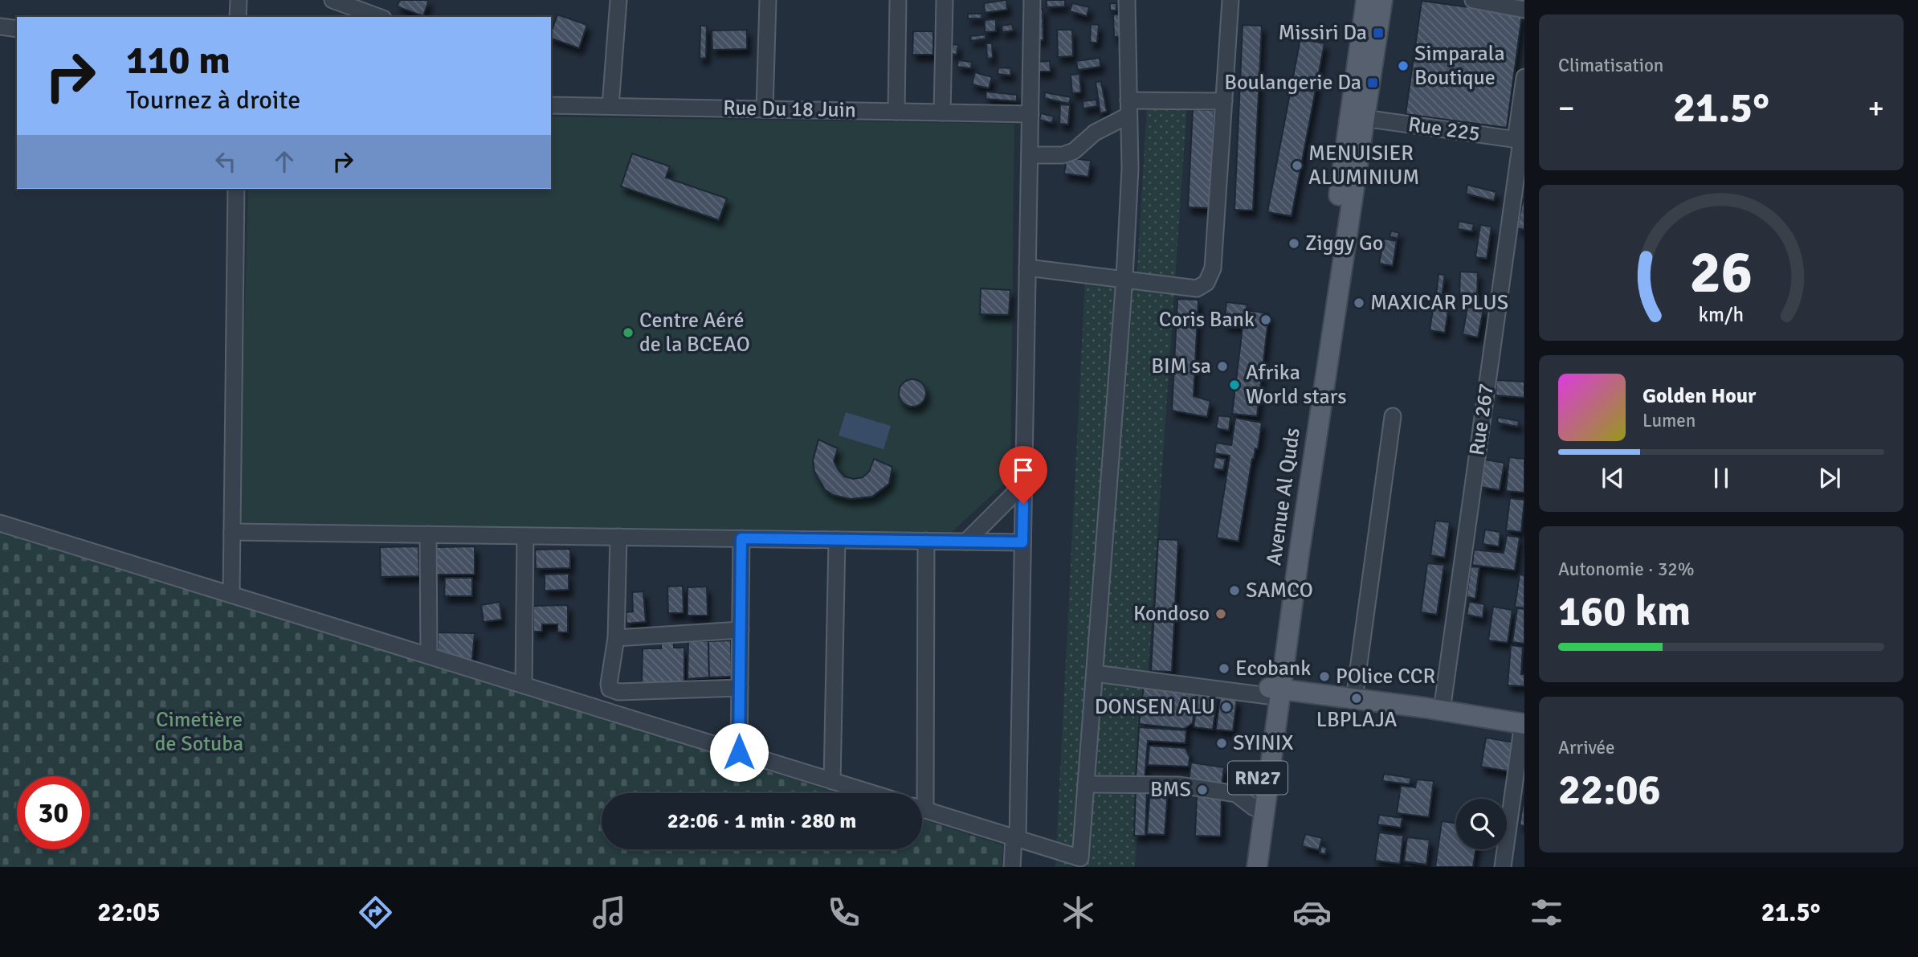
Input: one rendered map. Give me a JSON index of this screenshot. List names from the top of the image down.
{
  "streets": {
    "main road": ["Avenue Al Quds", "RN27"],
    "street": ["Rue Du 18 Juin", "Rue 225", "Rue 267"]
  },
  "crossings": [
    ["Rue 225", "Rue 267"],
    ["Rue 225", "Avenue Al Quds"]
  ],
  "parks": ["Cimetière de Sotuba"],
  "places": {
    "transit": ["Missiri Da", "Boulangerie Da"],
    "other": [
      "Simparala Boutique",
      "MENUISIER ALUMINIUM",
      "Ziggy Go",
      "MAXICAR PLUS",
      "Coris Bank",
      "Centre Aéré de la BCEAO",
      "BIM sa",
      "Afrika World stars",
      "SAMCO",
      "Kondoso",
      "Ecobank",
      "POlice CCR",
      "LBPLAJA",
      "DONSEN ALU",
      "SYINIX",
      "BMS"
    ]
  },
  "page": {
    "tile": [
      "Climatisation",
      ["Autonomie · 32%", "160 km"],
      ["Arrivée", "22:06"]
    ],
    "turn": ["110 m", "Tournez à droite"],
    "heat": ["−", "21.5°", "+"],
    "song": ["Golden Hour", "Lumen"],
    "limit": "30",
    "trip": "22:06 · 1 min · 280 m",
    "tabs": ["22:05", "21.5°"],
    "gauge": ["26", "km/h"]
  }
}
